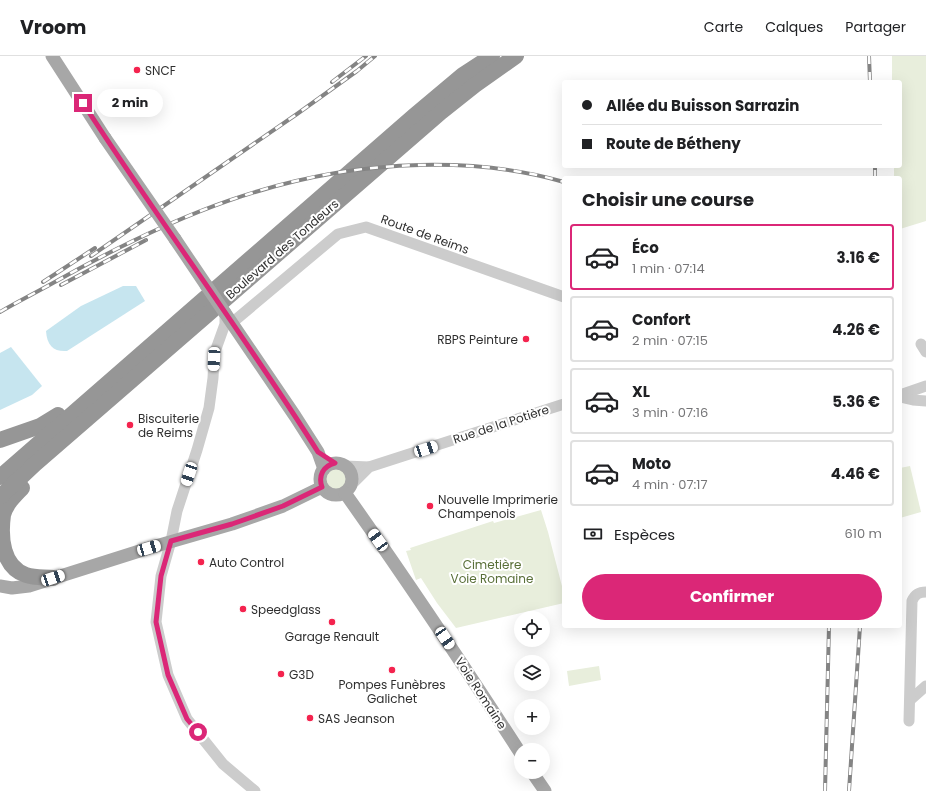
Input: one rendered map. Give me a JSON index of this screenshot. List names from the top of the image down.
{
  "streets": {
    "highway": ["Boulevard des Tondeurs"],
    "main road": ["Voie Romaine"],
    "street": ["Route de Reims", "Rue de la Potière"]
  },
  "crossings": [
    ["Rue de la Potière", "Voie Romaine"]
  ],
  "parks": ["Cimetière Voie Romaine"],
  "places": [
    "SNCF",
    "RBPS Peinture",
    "Biscuiterie de Reims",
    "Nouvelle Imprimerie Champenois",
    "Auto Control",
    "Speedglass",
    "Garage Renault",
    "Pompes Funèbres Galichet",
    "G3D",
    "SAS Jeanson"
  ],
  "page": {
    "header": "Vroom",
    "nav": ["Carte", "Calques", "Partager"],
    "banner": ["Allée du Buisson Sarrazin", "Route de Bétheny"],
    "bubble": "2 min",
    "heading": "Choisir une course",
    "list": [
      {
        "name": "Éco",
        "note": "1 min · 07:14",
        "value": "3.16 €"
      },
      {
        "name": "Confort",
        "note": "2 min · 07:15",
        "value": "4.26 €"
      },
      {
        "name": "XL",
        "note": "3 min · 07:16",
        "value": "5.36 €"
      },
      {
        "name": "Moto",
        "note": "4 min · 07:17",
        "value": "4.46 €"
      }
    ],
    "pay": ["Espèces", "610 m"],
    "buttons": "Confirmer",
    "map_buttons": ["+", "−"]
  }
}
